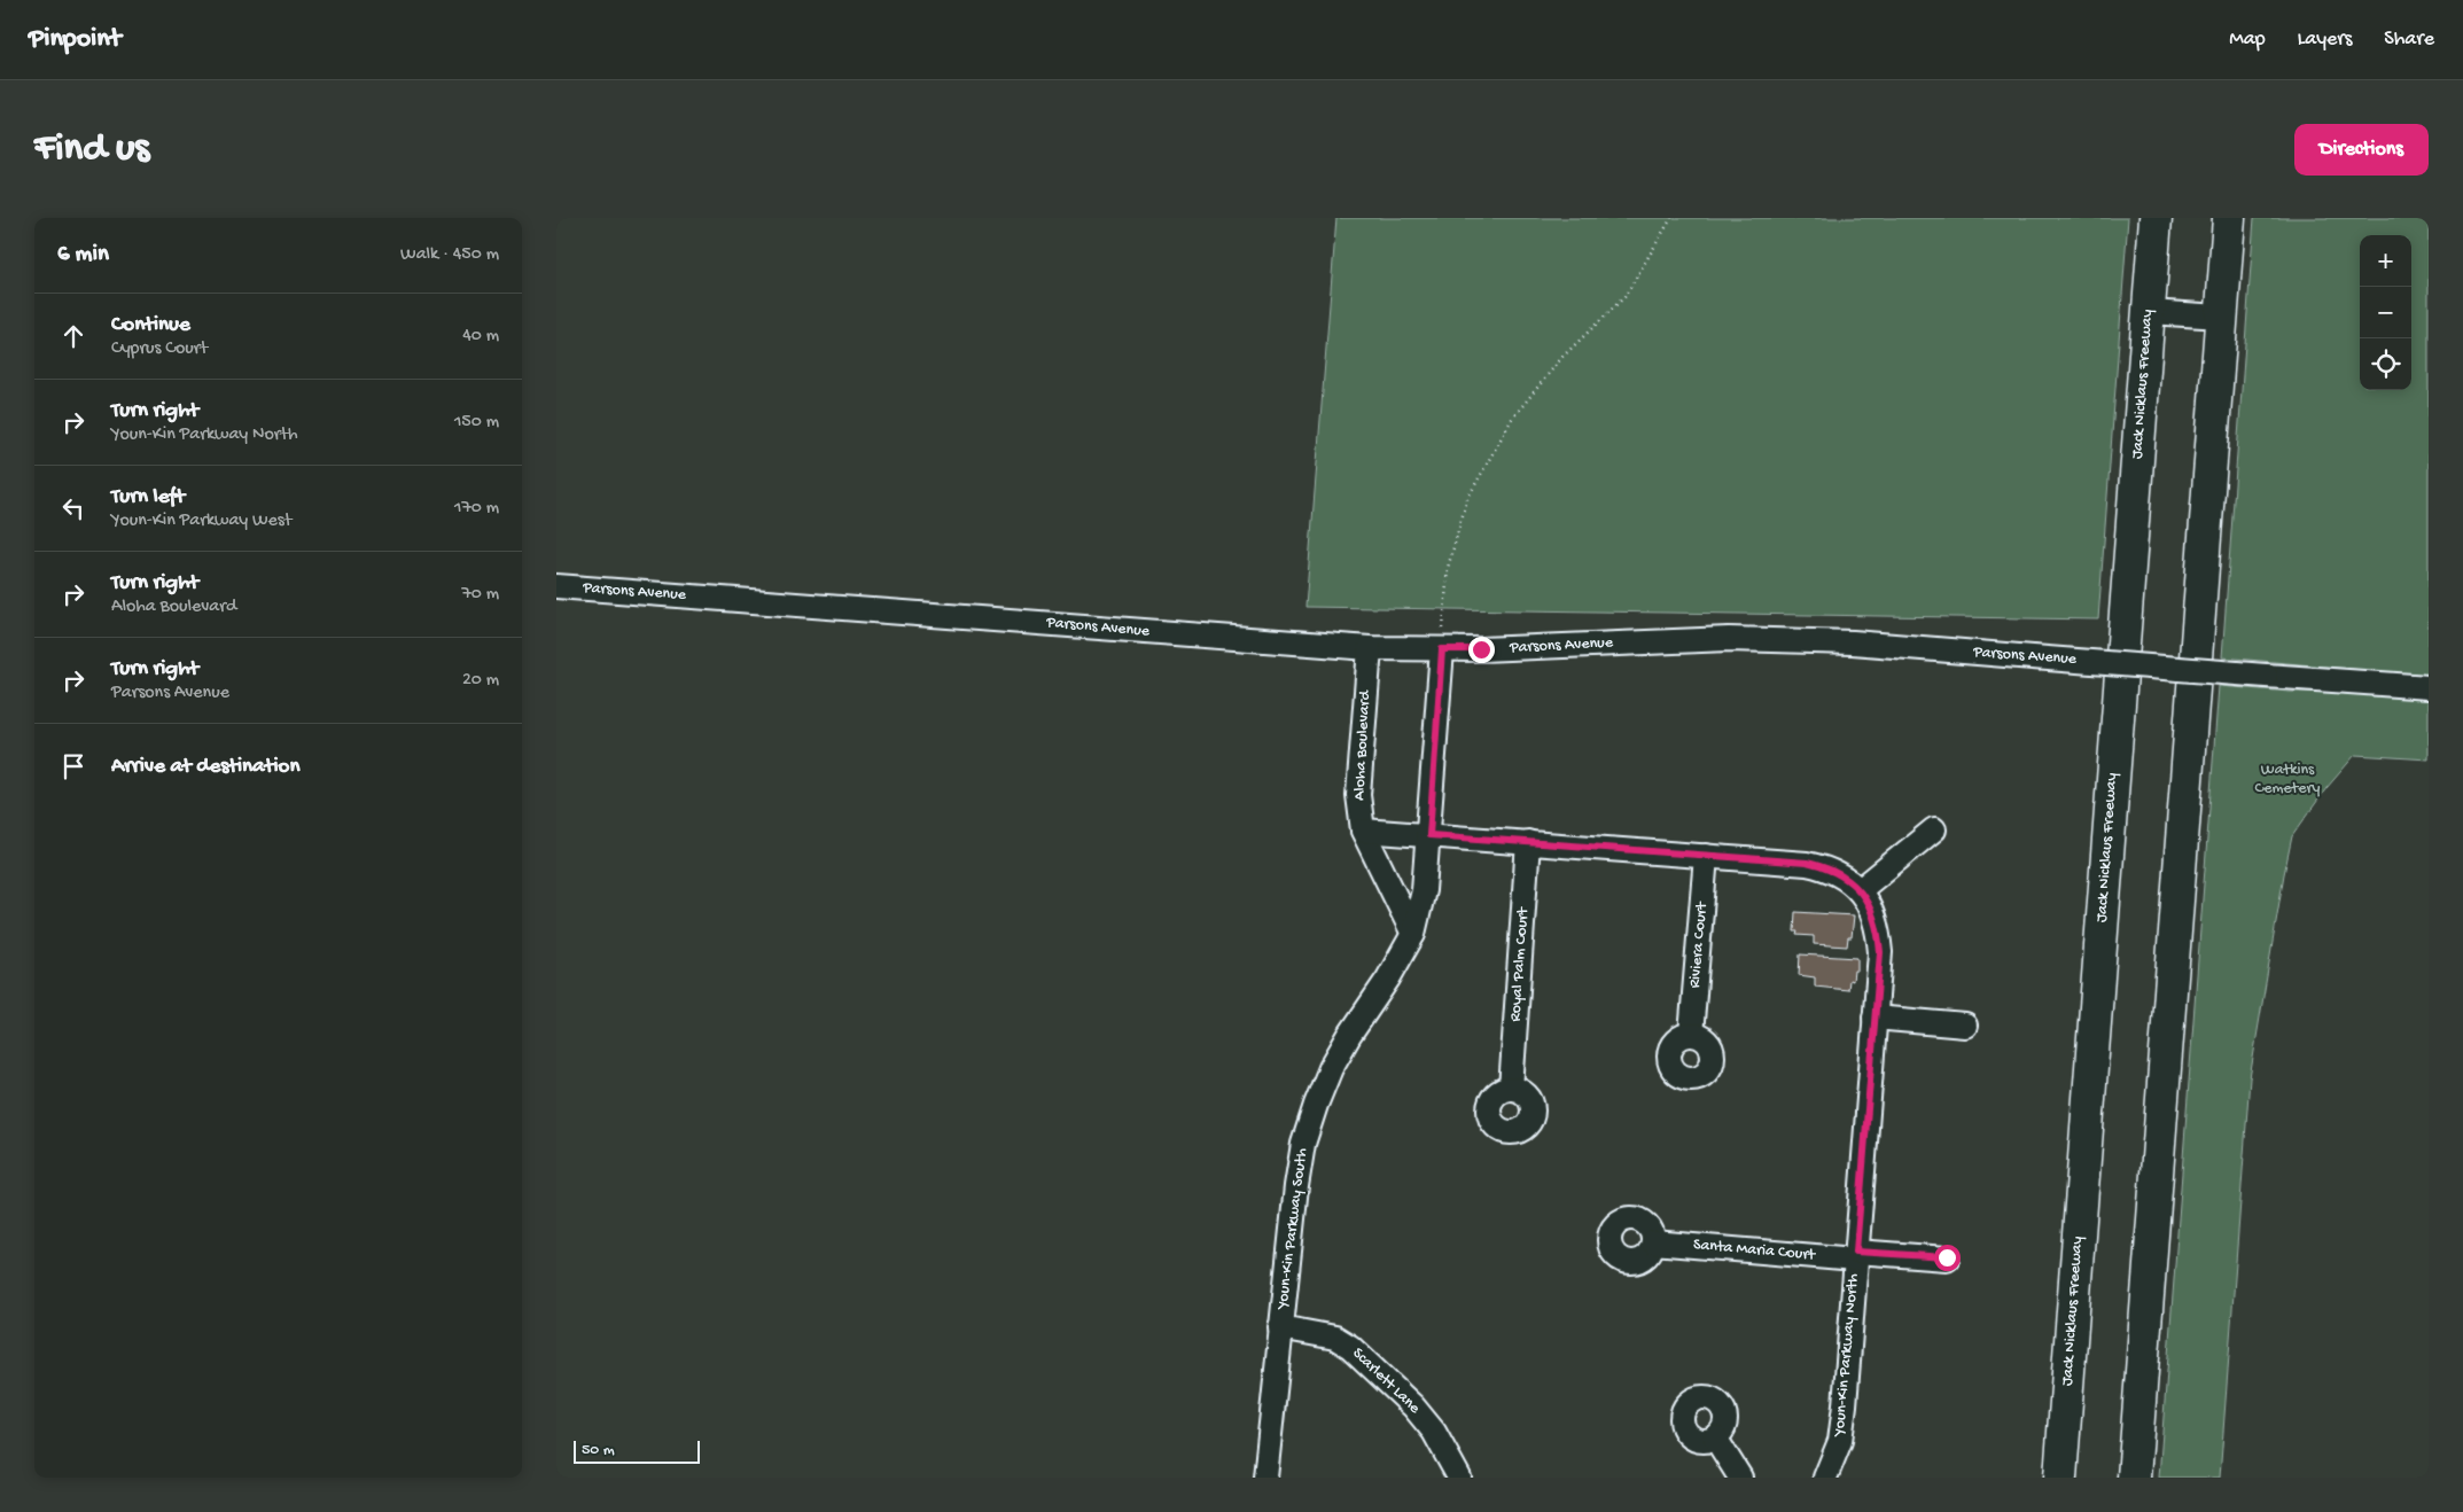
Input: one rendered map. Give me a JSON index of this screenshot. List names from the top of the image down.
{
  "streets": {
    "highway": ["Jack Nicklaus Freeway"],
    "street": [
      "Parsons Avenue",
      "Aloha Boulevard",
      "Riviera Court",
      "Royal Palm Court",
      "Youn-Kin Parkway South",
      "Santa Maria Court",
      "Youn-Kin Parkway North",
      "Scarlett Lane"
    ]
  },
  "crossings": [
    ["Parsons Avenue", "Aloha Boulevard"],
    ["Aloha Boulevard", "Youn-Kin Parkway South"],
    ["Youn-Kin Parkway South", "Scarlett Lane"],
    ["Santa Maria Court", "Youn-Kin Parkway North"]
  ],
  "parks": ["Watkins Cemetery"],
  "scale_bar": "50 m",
  "page": {
    "header": "Pinpoint",
    "nav": ["Map", "Layers", "Share"],
    "buttons": "Directions",
    "title": "Find us",
    "heading": ["6 min", "Walk · 450 m"],
    "map_buttons": ["+", "−"],
    "list": [
      ["Continue", "Cyprus Court", "40 m"],
      ["Turn right", "Youn-Kin Parkway North", "150 m"],
      ["Turn left", "Youn-Kin Parkway West", "170 m"],
      ["Turn right", "Aloha Boulevard", "70 m"],
      ["Turn right", "Parsons Avenue", "20 m"],
      "Arrive at destination"
    ],
    "scale": "50 m"
  }
}
